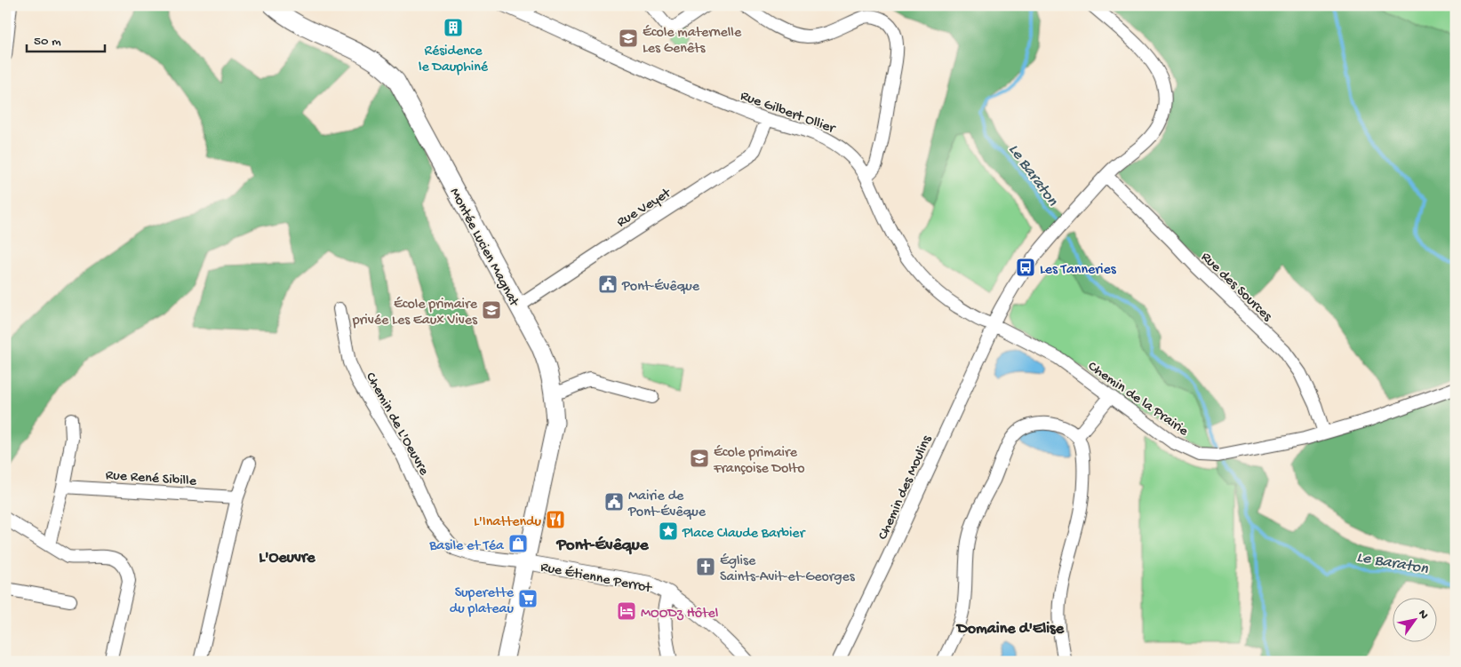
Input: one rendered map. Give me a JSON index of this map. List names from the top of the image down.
{
  "streets": {
    "main road": ["Montée Lucien Magnat"],
    "street": [
      "Rue Gilbert Ollier",
      "Rue Veyet",
      "Rue des Sources",
      "Chemin de la Prairie",
      "Chemin de L'Oeuvre",
      "Rue René Sibille",
      "Chemin des Moulins",
      "Rue Étienne Perrot"
    ]
  },
  "crossings": [
    ["Rue Gilbert Ollier", "Rue Veyet"],
    ["Rue Gilbert Ollier", "Chemin de la Prairie"],
    ["Rue Gilbert Ollier", "Chemin des Moulins"],
    ["Rue Veyet", "Montée Lucien Magnat"],
    ["Montée Lucien Magnat", "Chemin de L'Oeuvre"],
    ["Montée Lucien Magnat", "Rue Étienne Perrot"],
    ["Rue des Sources", "Chemin de la Prairie"],
    ["Rue des Sources", "Chemin des Moulins"],
    ["Chemin de la Prairie", "Chemin des Moulins"],
    ["Chemin de L'Oeuvre", "Rue Étienne Perrot"]
  ],
  "districts": ["Pont-Évêque", "L'Oeuvre", "Domaine d'Elise"],
  "water": ["Le Baraton"],
  "places": {
    "building": ["Résidence le Dauphiné"],
    "school or university": ["École maternelle Les Genêts", "École primaire privée Les Eaux Vives", "École primaire Françoise Dolto"],
    "bus stop": ["Les Tanneries"],
    "public building": ["Pont-Évêque", "Mairie de Pont-Évêque"],
    "restaurant": ["L'Inattendu"],
    "place": ["Place Claude Barbier"],
    "shop": ["Basile et Téa"],
    "church": ["Église Saints-Avit-et-Georges"],
    "supermarket": ["Superette du plateau"],
    "hotel": ["MOODz Hôtel"]
  },
  "scale_bar": "50 m",
  "north": "top right"
}
